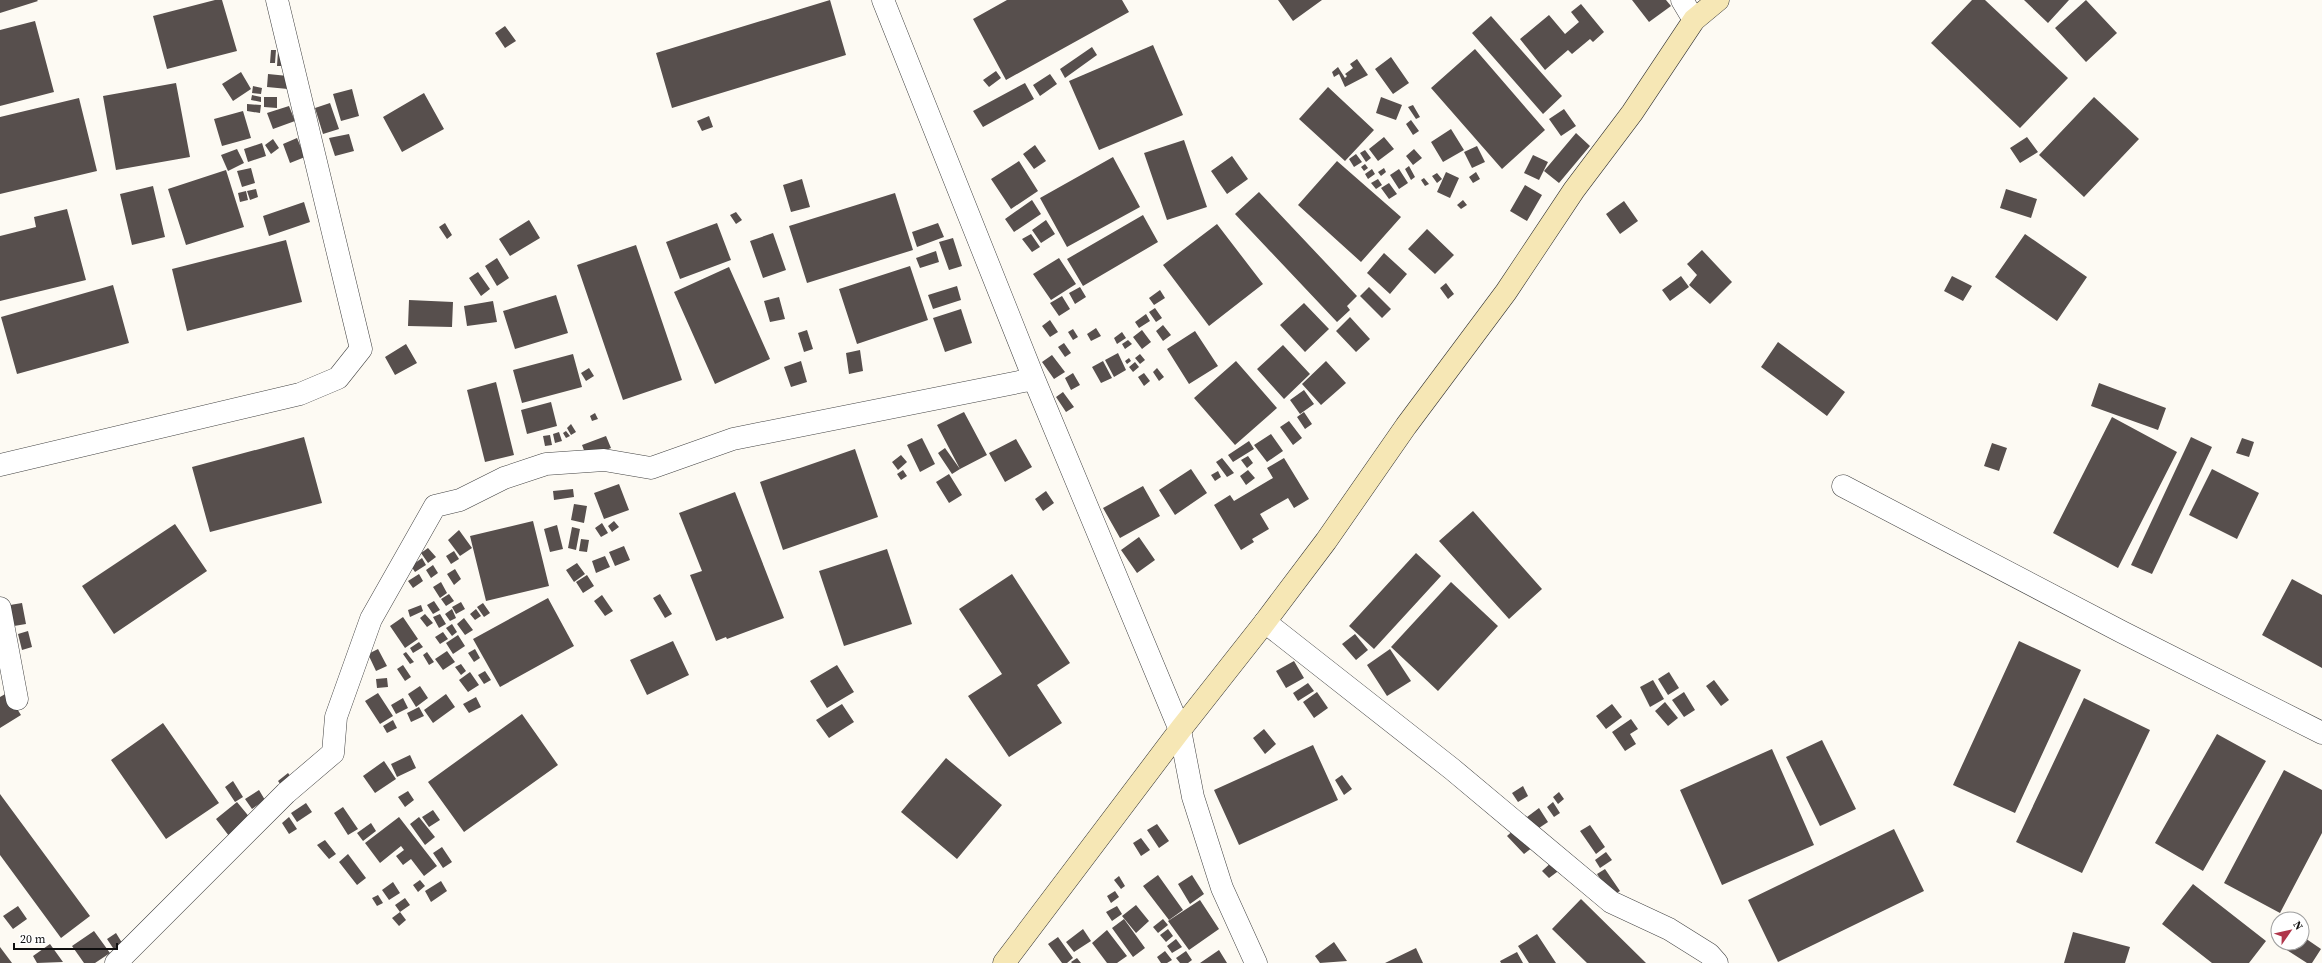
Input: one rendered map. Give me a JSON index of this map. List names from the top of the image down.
{
  "scale_bar": "20 m",
  "north": "top right"
}
